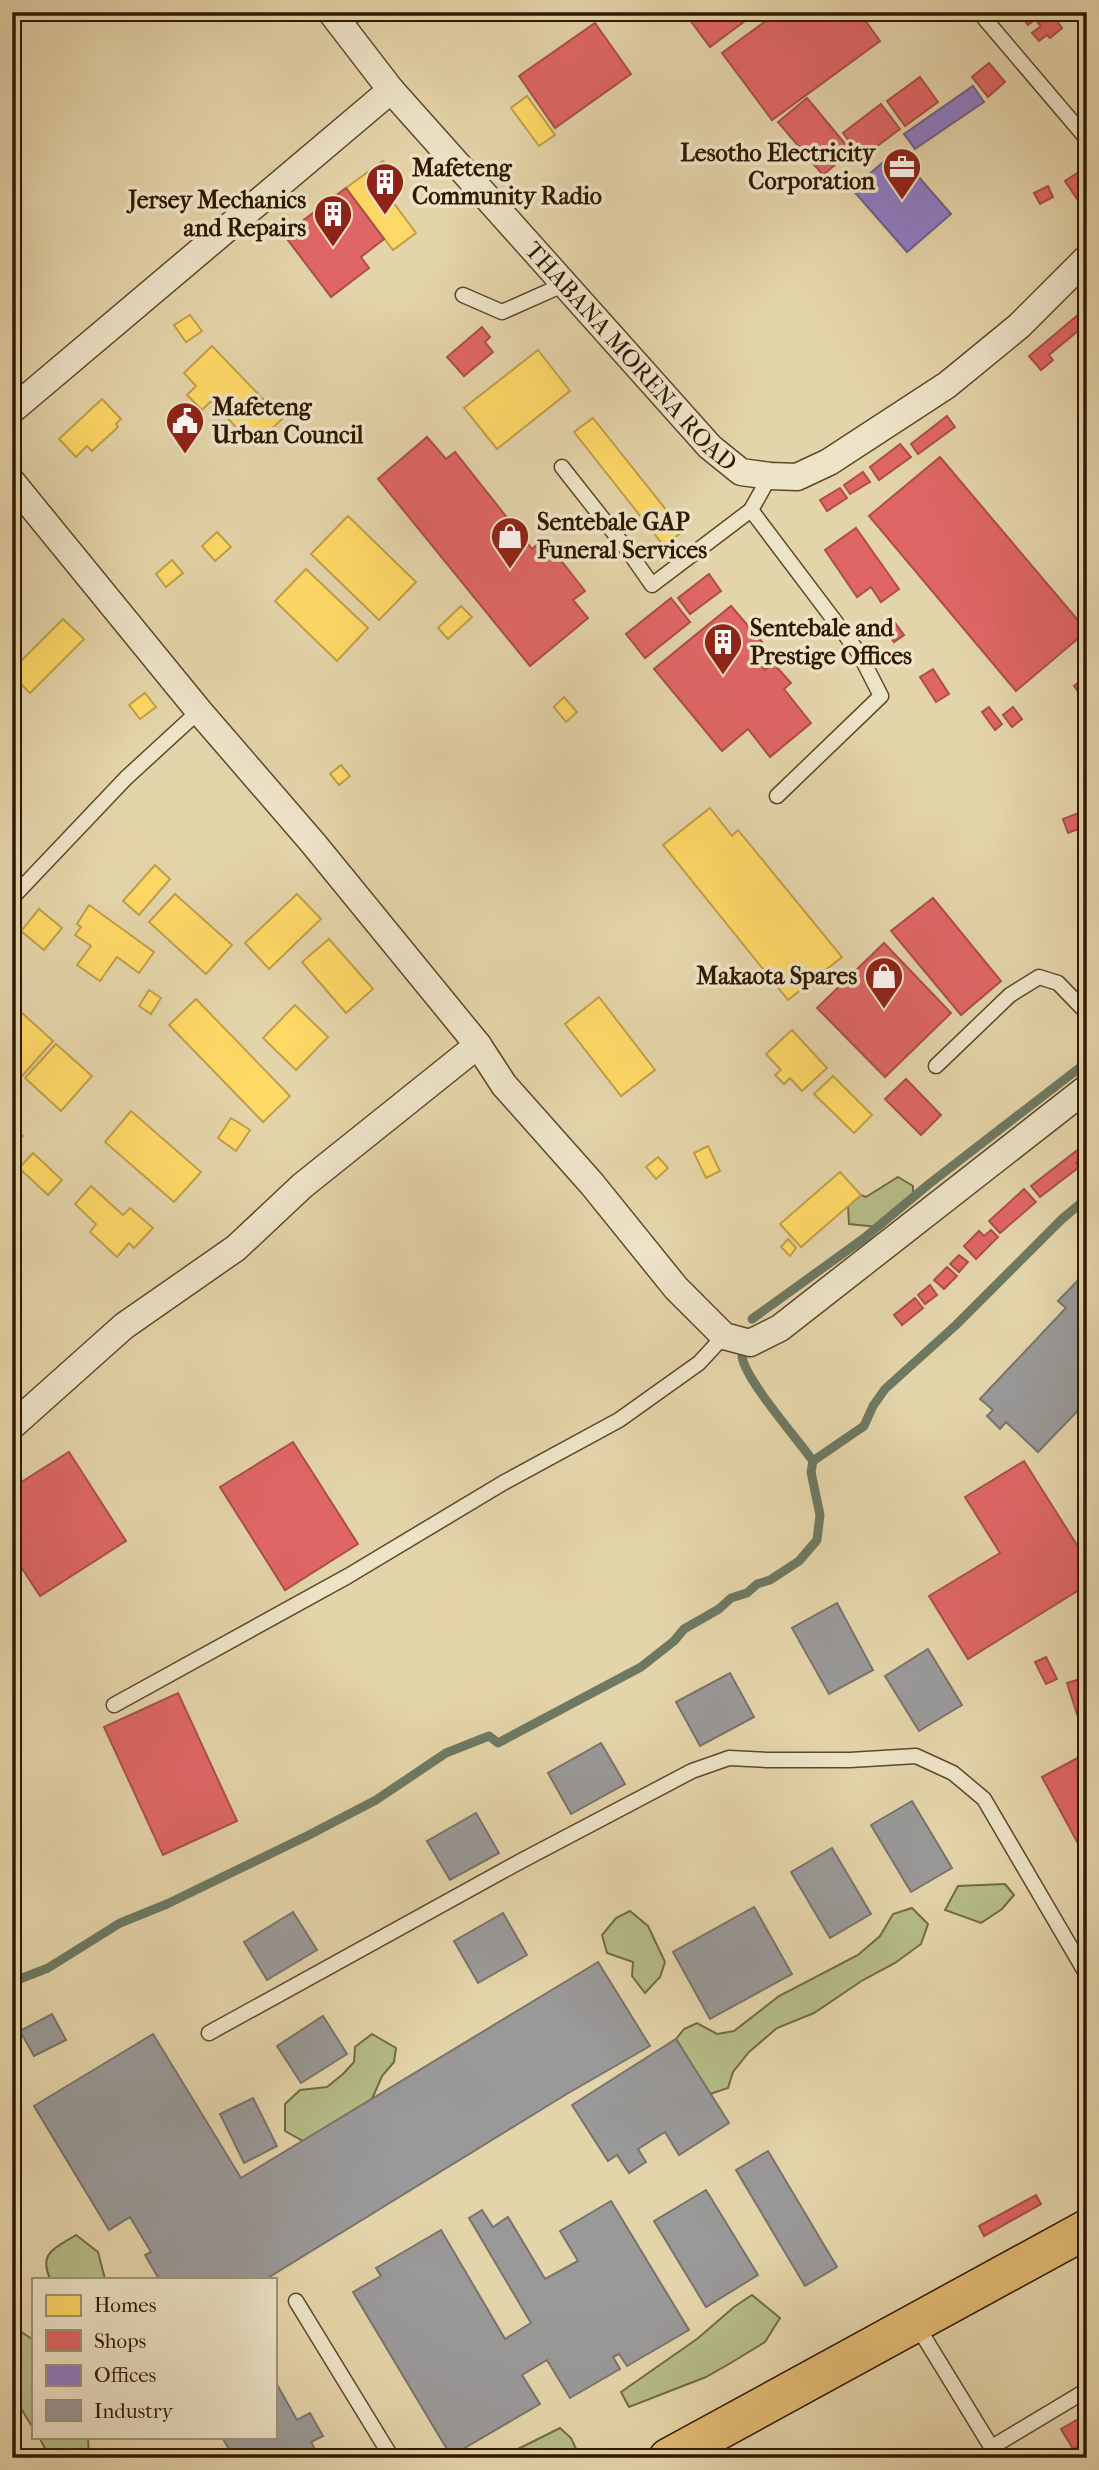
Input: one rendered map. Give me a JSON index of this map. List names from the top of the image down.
{
  "streets": {
    "street": ["THABANA MORENA ROAD"]
  },
  "places": {
    "office": ["Lesotho Electricity Corporation"],
    "building": ["Mafeteng Community Radio", "Jersey Mechanics and Repairs", "Sentebale and Prestige Offices"],
    "public building": ["Mafeteng Urban Council"],
    "shop": ["Sentebale GAP Funeral Services", "Makaota Spares"]
  },
  "legend": [
    "Homes",
    "Shops",
    "Offices",
    "Industry"
  ]
}
